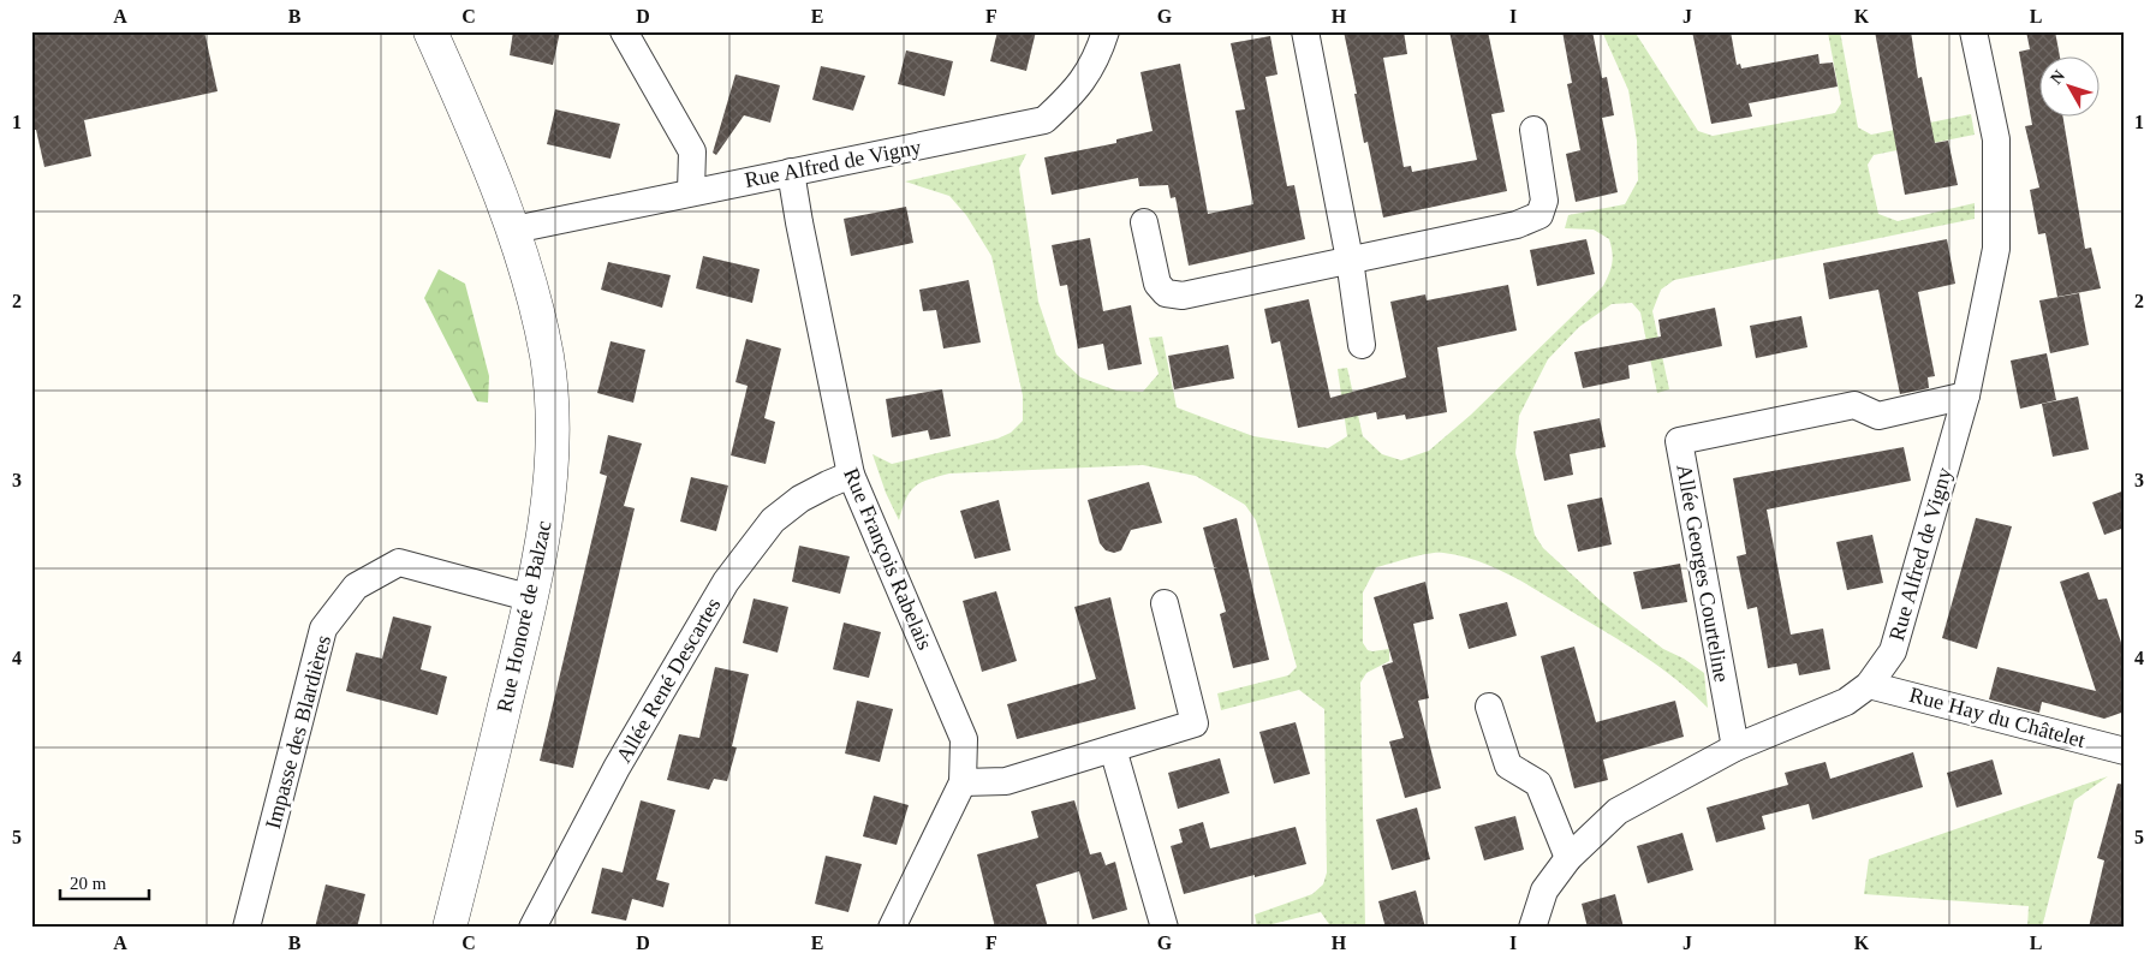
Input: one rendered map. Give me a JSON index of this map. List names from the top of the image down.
{
  "streets": {
    "street": [
      "Rue Alfred de Vigny",
      "Rue François Rabelais",
      "Allée Georges Courteline",
      "Rue Honoré de Balzac",
      "Allée René Descartes",
      "Rue Hay du Châtelet",
      "Impasse des Blardières"
    ]
  },
  "crossings": [
    ["Rue Alfred de Vigny", "Rue François Rabelais"],
    ["Rue Alfred de Vigny", "Allée Georges Courteline"],
    ["Rue Alfred de Vigny", "Rue Honoré de Balzac"],
    ["Rue Alfred de Vigny", "Rue Hay du Châtelet"],
    ["Rue François Rabelais", "Allée René Descartes"],
    ["Rue Honoré de Balzac", "Impasse des Blardières"]
  ],
  "scale_bar": "20 m",
  "north": "top left",
  "grid": {
    "columns": [
      "A",
      "B",
      "C",
      "D",
      "E",
      "F",
      "G",
      "H",
      "I",
      "J",
      "K",
      "L"
    ],
    "rows": [
      "1",
      "2",
      "3",
      "4",
      "5"
    ]
  }
}
